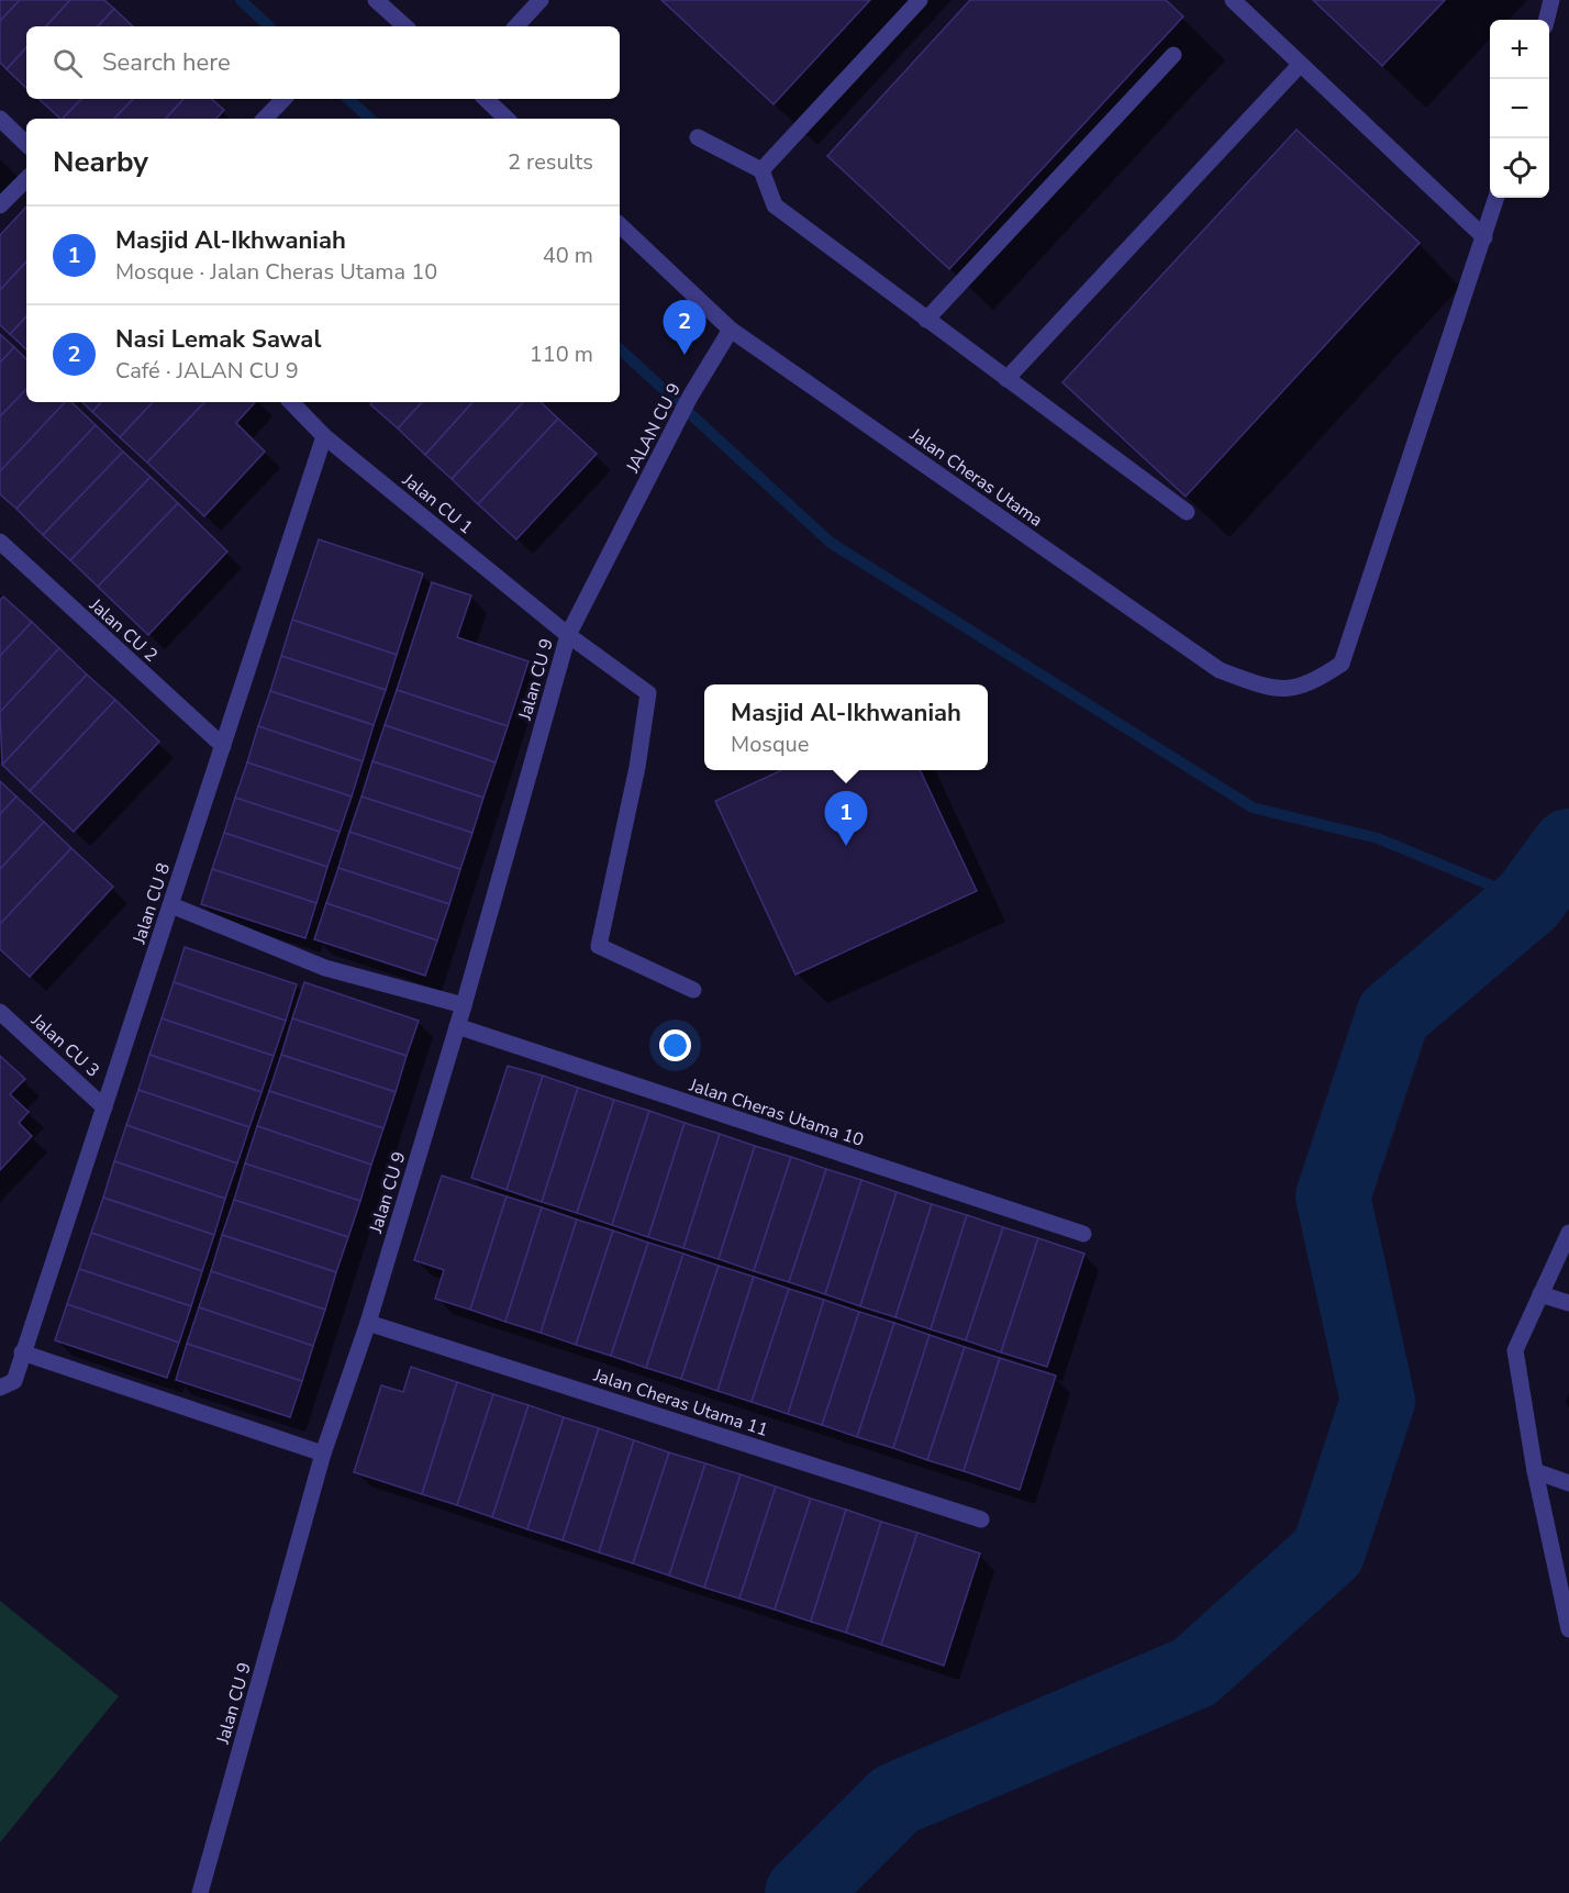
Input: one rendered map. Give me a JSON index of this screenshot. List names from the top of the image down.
{
  "streets": {
    "street": [
      "JALAN CU 9",
      "Jalan Cheras Utama",
      "Jalan CU 1",
      "Jalan CU 2",
      "Jalan CU 9",
      "Jalan CU 8",
      "Jalan CU 3",
      "Jalan Cheras Utama 10",
      "Jalan Cheras Utama 11"
    ]
  },
  "crossings": [
    ["JALAN CU 9", "Jalan Cheras Utama"],
    ["JALAN CU 9", "Jalan CU 9"],
    ["Jalan CU 1", "Jalan CU 9"],
    ["Jalan CU 1", "Jalan CU 8"],
    ["Jalan CU 2", "Jalan CU 8"],
    ["Jalan CU 9", "Jalan Cheras Utama 10"],
    ["Jalan CU 9", "Jalan Cheras Utama 11"],
    ["Jalan CU 8", "Jalan CU 3"]
  ],
  "page": {
    "map_buttons": ["+", "−"],
    "search": "Search here",
    "heading": ["Nearby", "2 results"],
    "list": [
      {
        "mark": "1",
        "name": "Masjid Al-Ikhwaniah",
        "note": "Mosque · Jalan Cheras Utama 10",
        "value": "40 m"
      },
      {
        "mark": "2",
        "name": "Nasi Lemak Sawal",
        "note": "Café · JALAN CU 9",
        "value": "110 m"
      }
    ],
    "pins": ["2", "1"],
    "popup": ["Masjid Al-Ikhwaniah", "Mosque"]
  }
}
